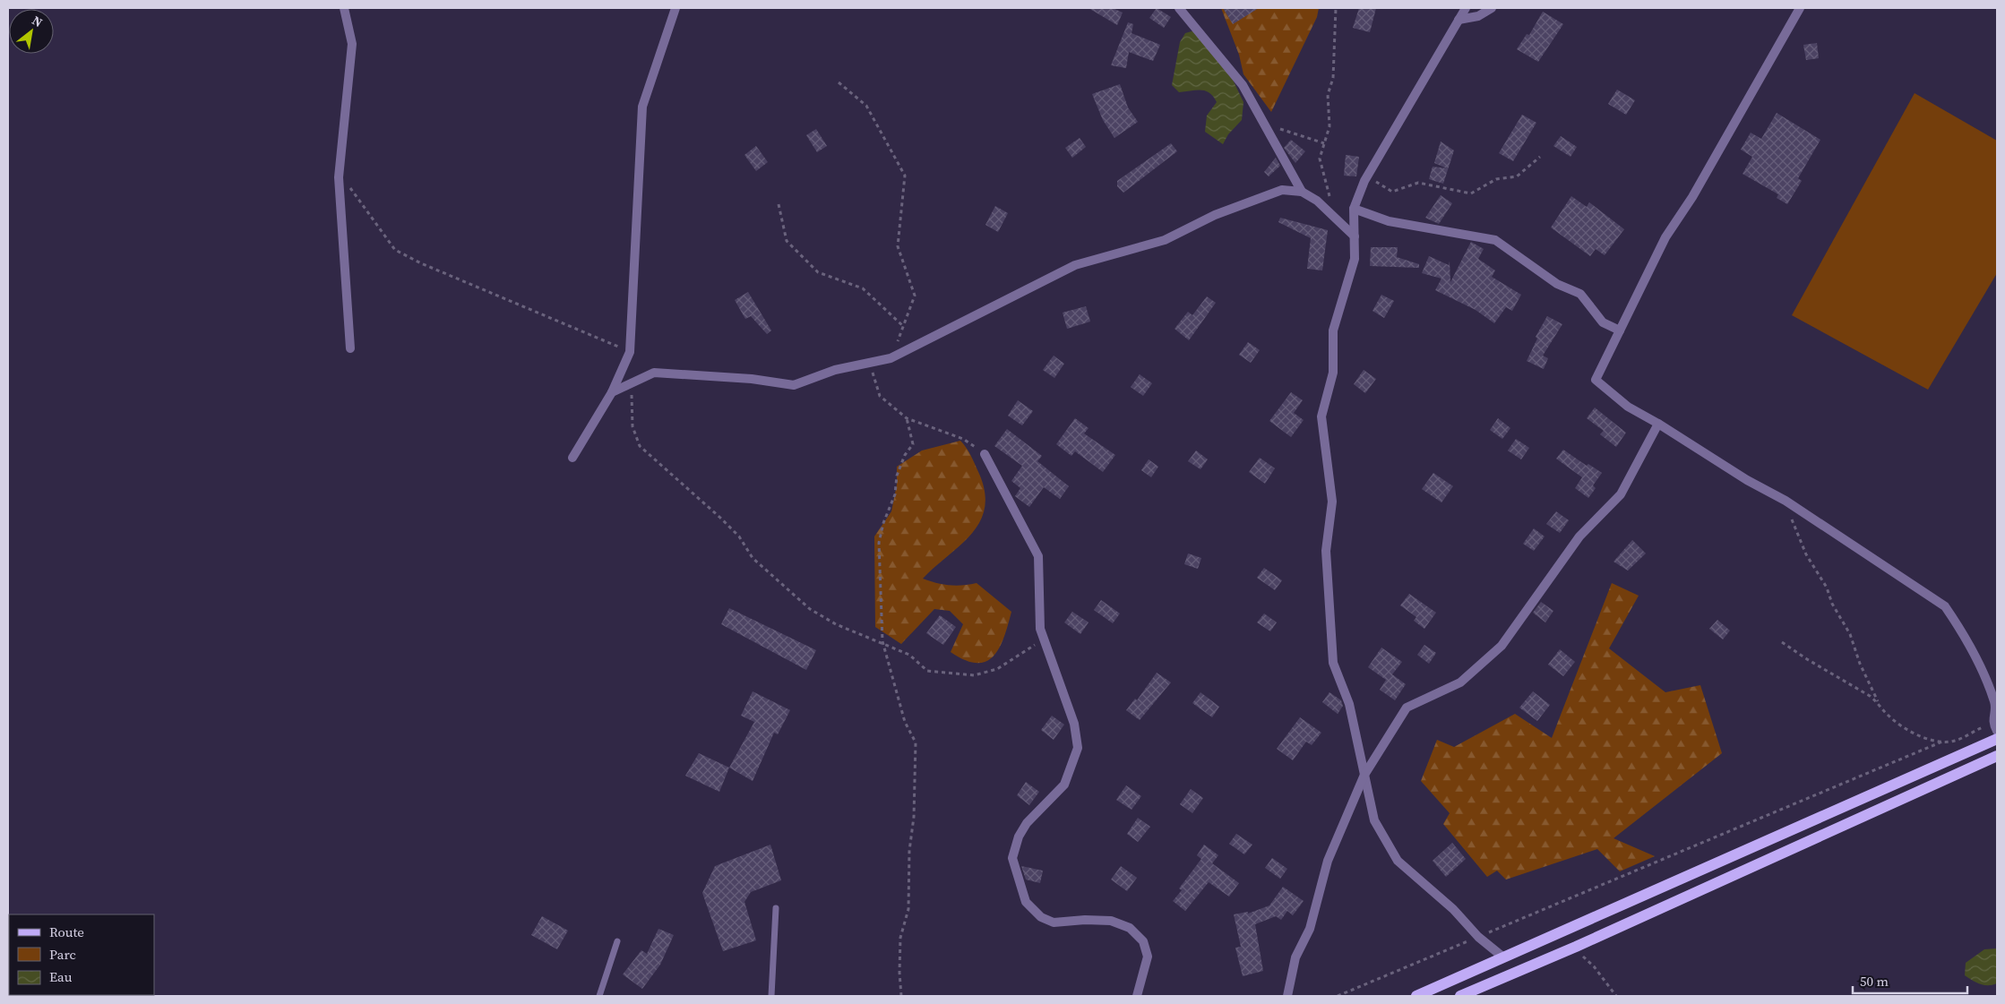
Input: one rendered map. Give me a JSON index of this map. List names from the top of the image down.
{
  "legend": ["Route", "Parc", "Eau"],
  "scale_bar": "50 m",
  "north": "top right"
}
